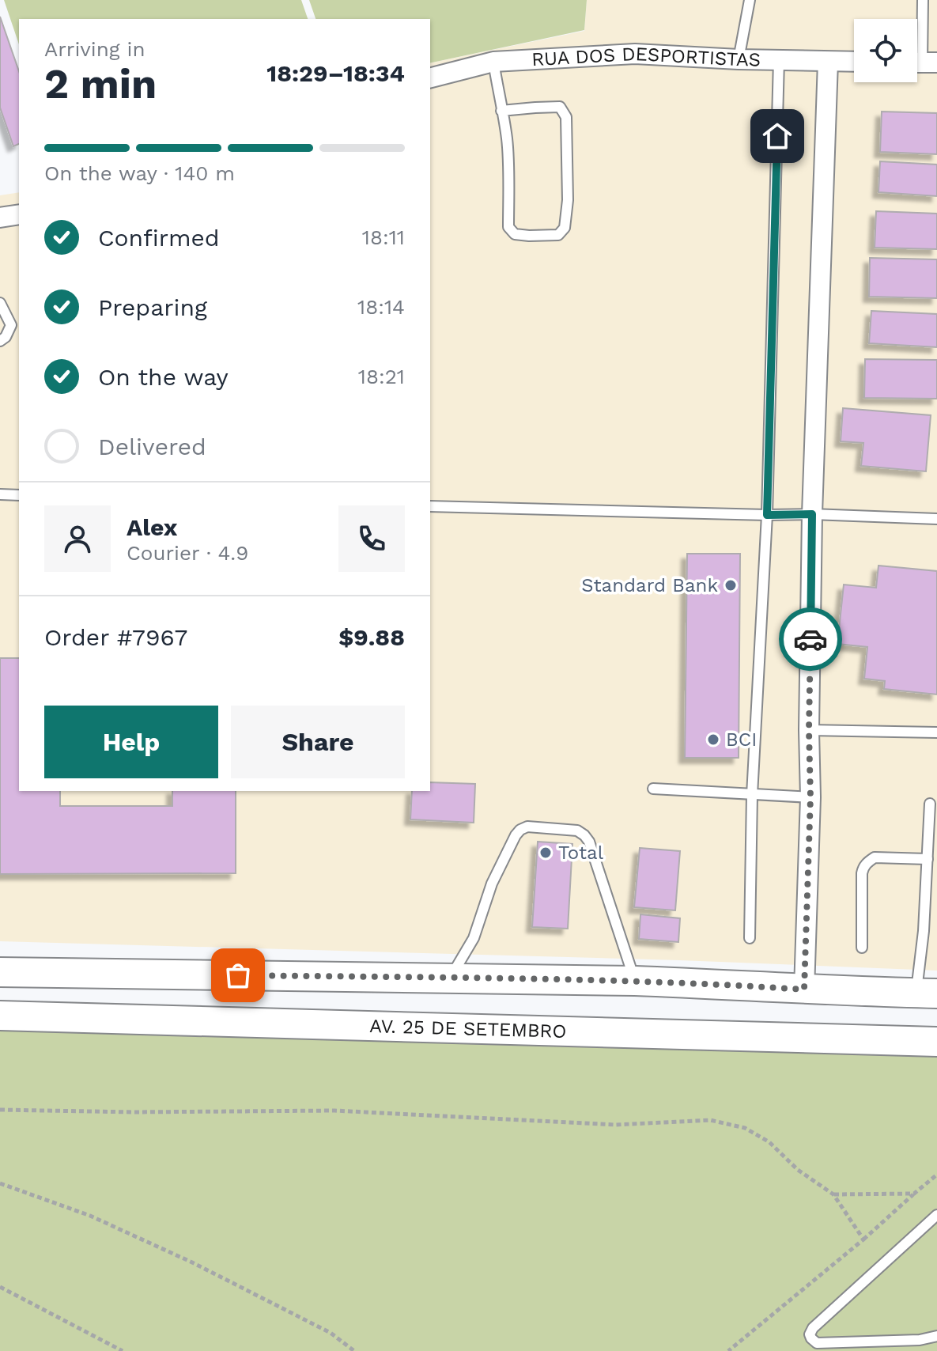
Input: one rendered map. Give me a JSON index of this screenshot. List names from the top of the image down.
{
  "streets": {
    "main road": ["AV. 25 DE SETEMBRO"],
    "street": ["RUA DOS DESPORTISTAS"]
  },
  "places": ["Standard Bank", "BCI", "Total"],
  "page": {
    "heading": ["2 min", "Arriving in", "18:29–18:34"],
    "panel": [
      "Alex",
      "Courier · 4.9",
      "Order #7967",
      "$9.88"
    ],
    "bar": "On the way · 140 m",
    "list": [
      ["Confirmed", "18:11"],
      ["Preparing", "18:14"],
      ["On the way", "18:21"],
      "Delivered"
    ],
    "buttons": ["Help", "Share"]
  }
}
